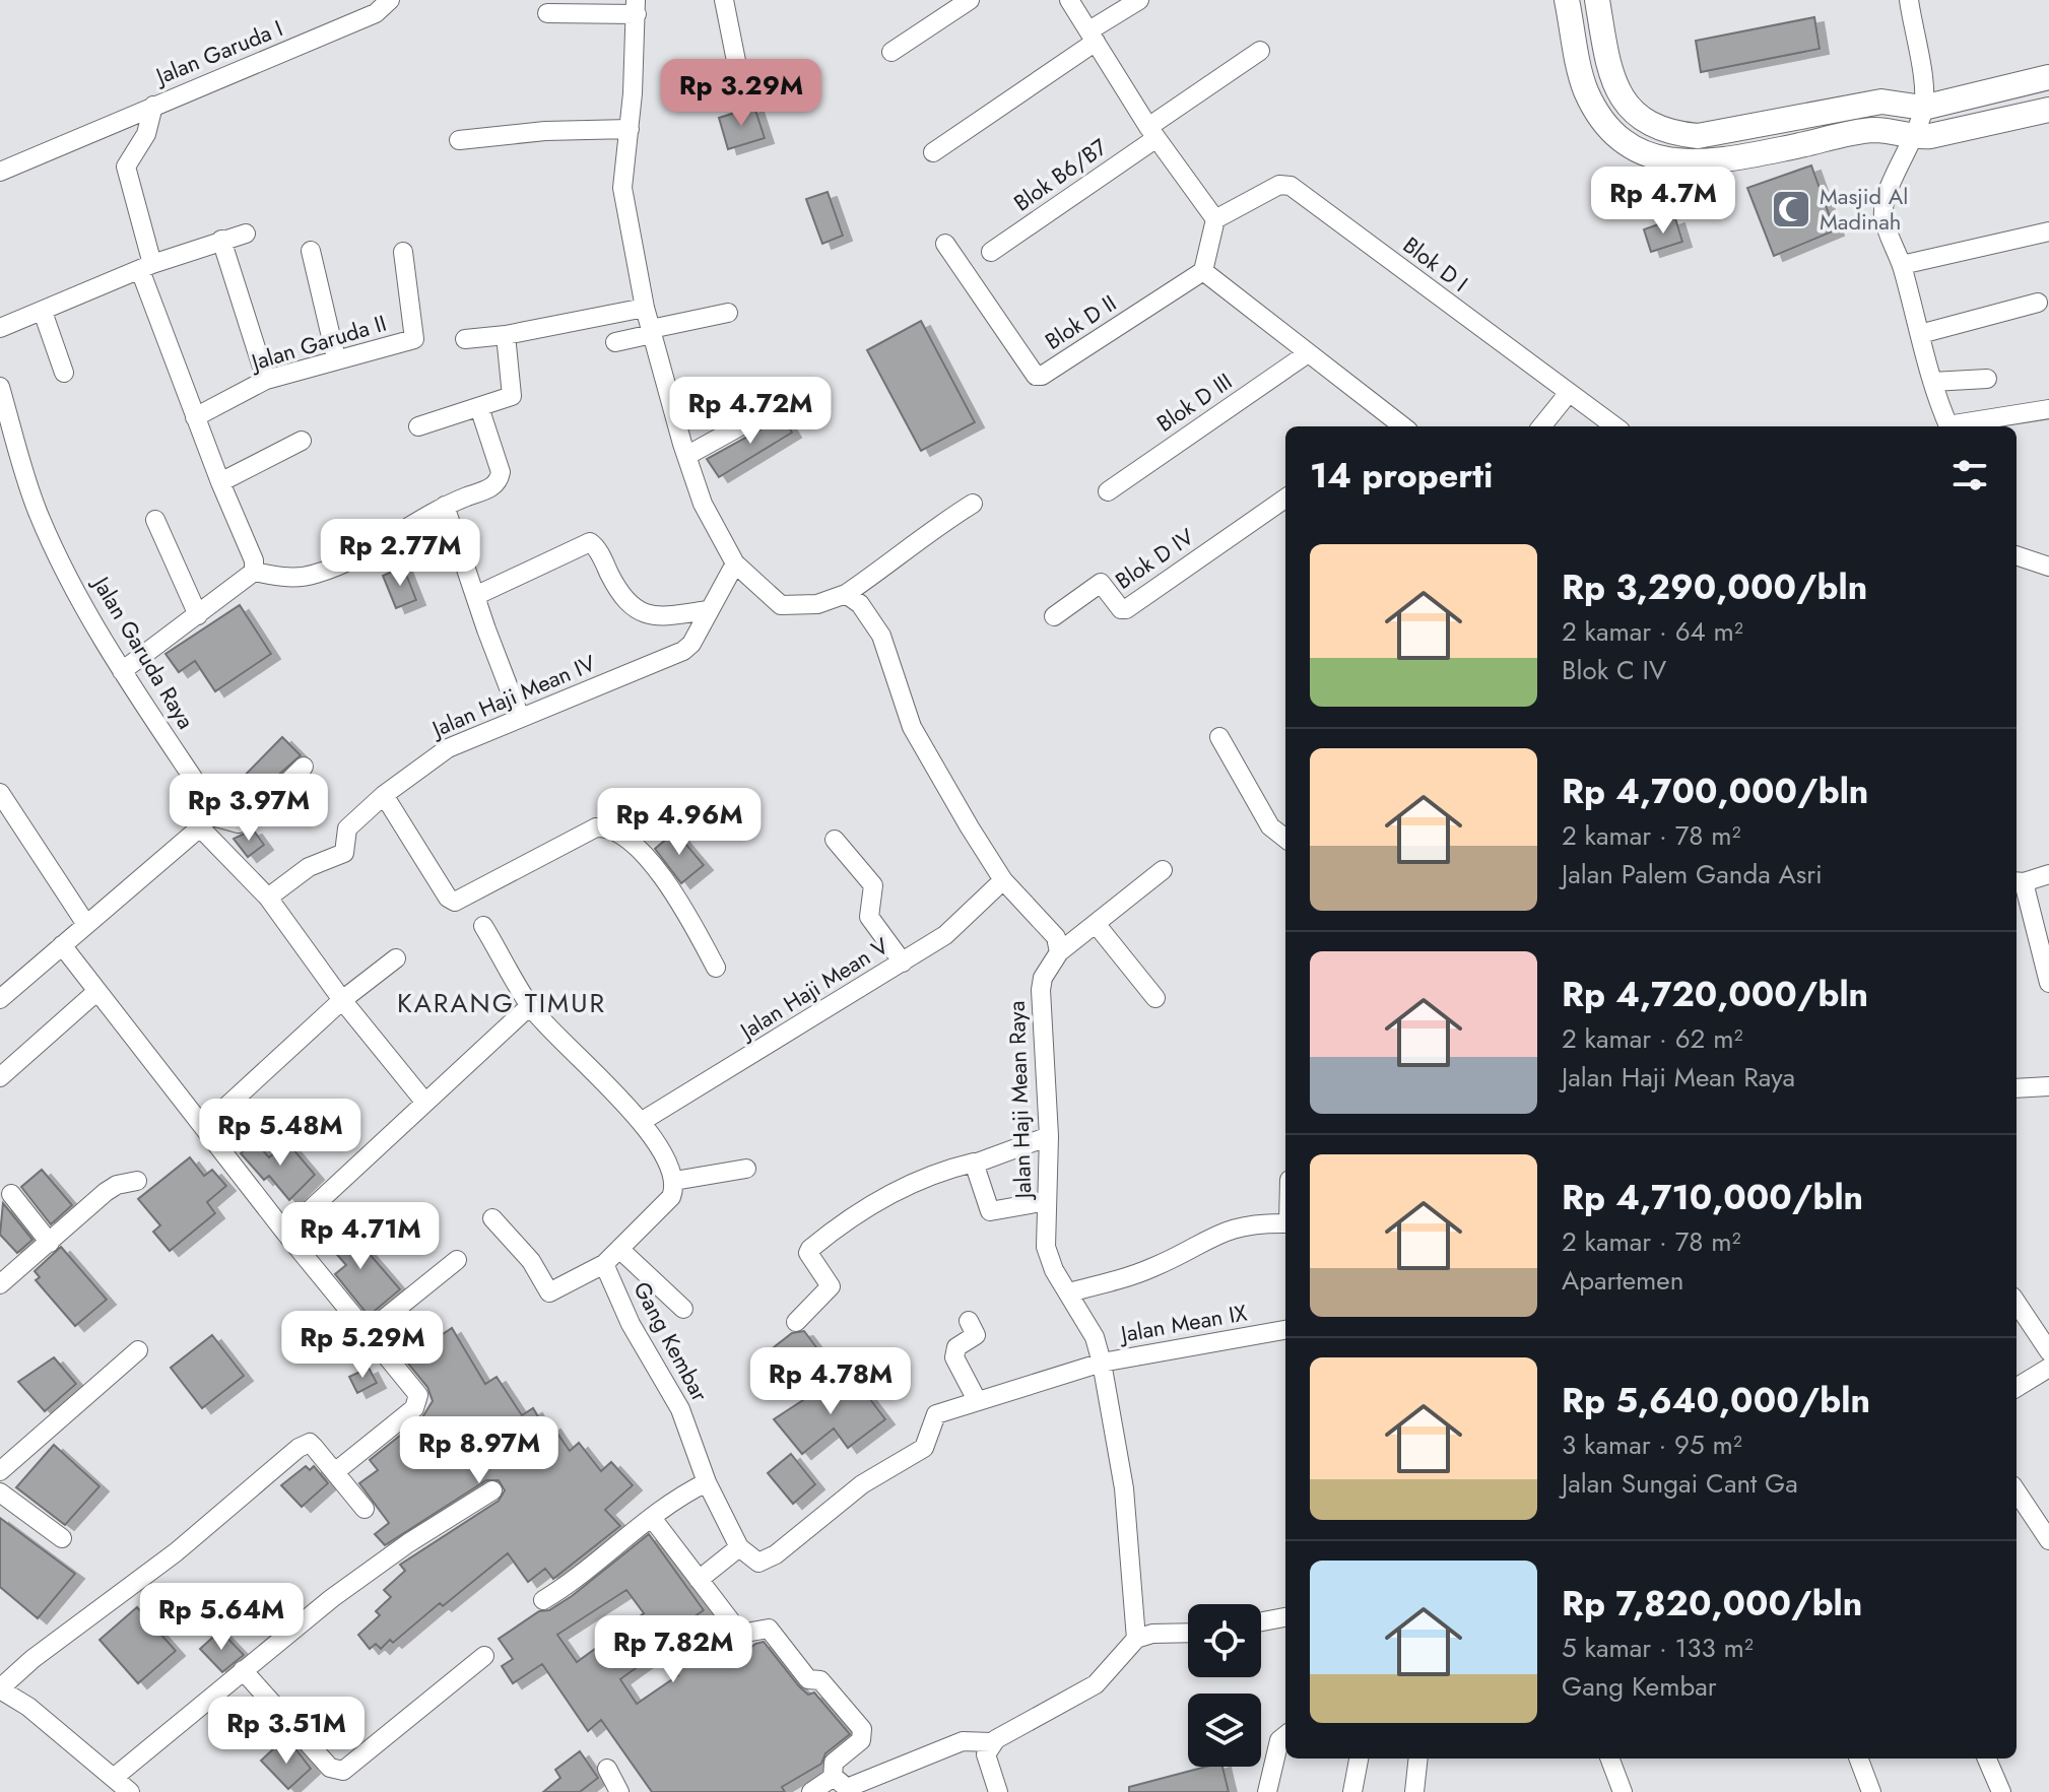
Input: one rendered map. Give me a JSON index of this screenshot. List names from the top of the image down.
{
  "streets": {
    "street": [
      "Jalan Garuda I",
      "Blok B6/B7",
      "Blok D I",
      "Blok D II",
      "Jalan Garuda II",
      "Blok D III",
      "Blok D IV",
      "Jalan Garuda Raya",
      "Jalan Haji Mean IV",
      "Jalan Haji Mean V",
      "Jalan Haji Mean Raya",
      "Jalan Mean IX",
      "Gang Kembar"
    ]
  },
  "crossings": [
    ["Jalan Haji Mean Raya", "Jalan Mean IX"],
    ["Jalan Mean IX", "Gang Kembar"]
  ],
  "districts": ["KARANG TIMUR"],
  "places": {
    "mosque": ["Masjid Al Madinah"]
  },
  "page": {
    "price": [
      "Rp 3.29M",
      "Rp 4.7M",
      "Rp 4.72M",
      "Rp 2.77M",
      "Rp 3.97M",
      "Rp 4.96M",
      "Rp 5.48M",
      "Rp 4.71M",
      "Rp 5.29M",
      "Rp 4.78M",
      "Rp 8.97M",
      "Rp 5.64M",
      "Rp 7.82M",
      "Rp 3.51M"
    ],
    "heading": "14 properti",
    "list": [
      {
        "name": "Rp 3,290,000/bln",
        "note": "2 kamar · 64 m² · Blok C IV"
      },
      {
        "name": "Rp 4,700,000/bln",
        "note": "2 kamar · 78 m² · Jalan Palem Ganda Asri"
      },
      {
        "name": "Rp 4,720,000/bln",
        "note": "2 kamar · 62 m² · Jalan Haji Mean Raya"
      },
      {
        "name": "Rp 4,710,000/bln",
        "note": "2 kamar · 78 m² · Apartemen"
      },
      {
        "name": "Rp 5,640,000/bln",
        "note": "3 kamar · 95 m² · Jalan Sungai Cant Ga"
      },
      {
        "name": "Rp 7,820,000/bln",
        "note": "5 kamar · 133 m² · Gang Kembar"
      }
    ]
  }
}
